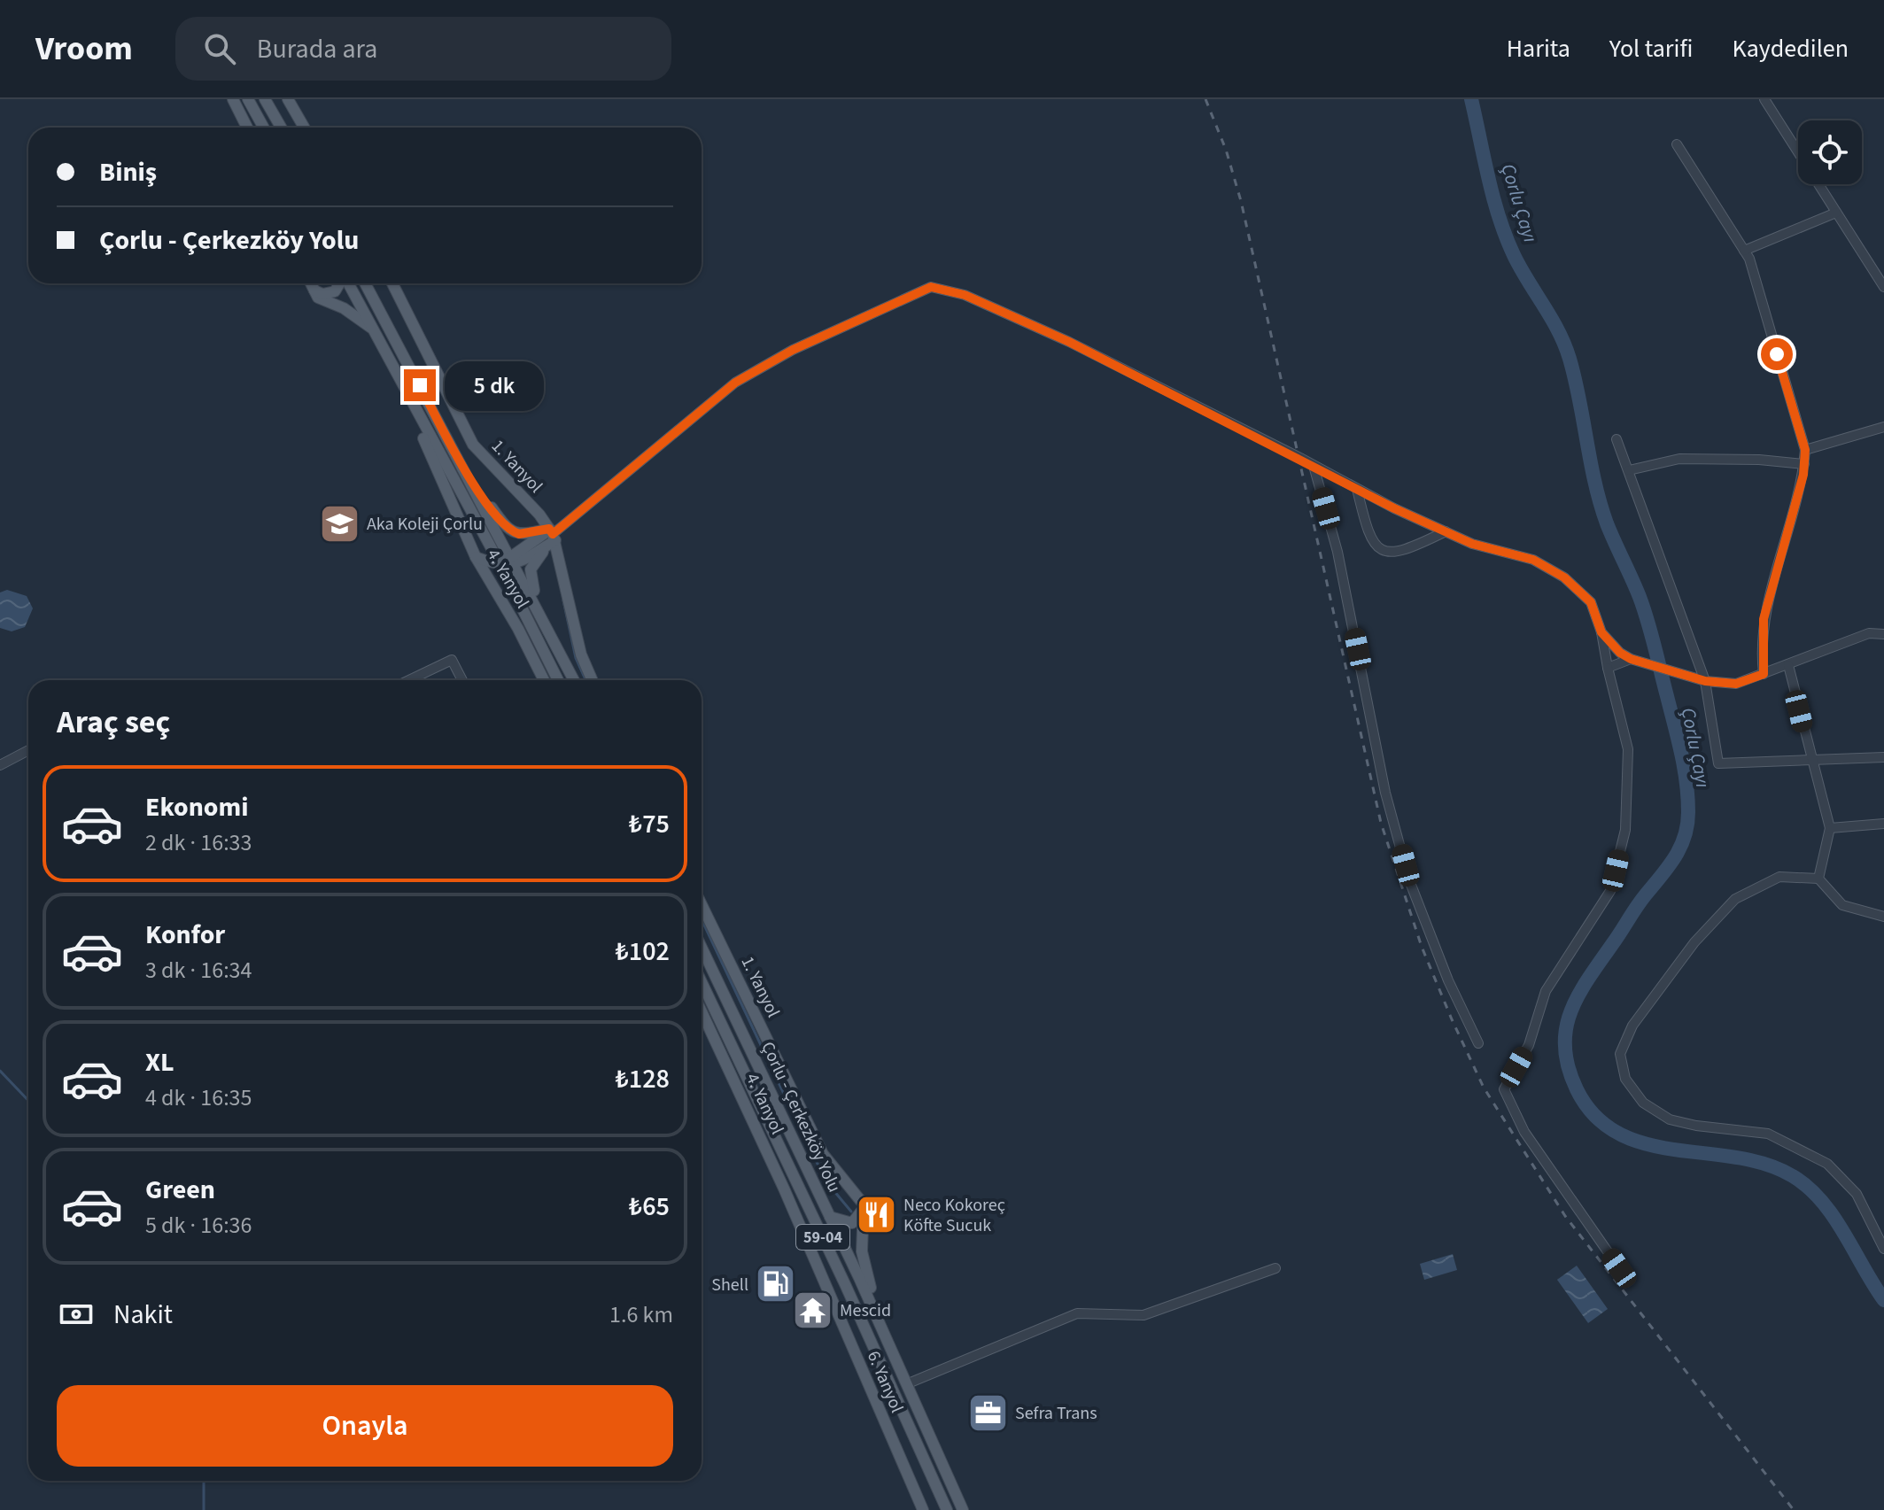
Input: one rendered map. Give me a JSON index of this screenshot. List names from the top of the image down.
{
  "streets": {
    "main road": [
      "1. Yanyol",
      "4. Yanyol",
      "Çorlu - Çerkezköy Yolu",
      "59-04",
      "6. Yanyol"
    ]
  },
  "crossings": [
    ["4. Yanyol", "6. Yanyol"]
  ],
  "water": ["Çorlu Çayı"],
  "places": {
    "school or university": ["Aka Koleji Çorlu"],
    "restaurant": ["Neco Kokoreç Köfte Sucuk"],
    "fuel station": ["Shell"],
    "temple": ["Mescid"],
    "office": ["Sefra Trans"]
  },
  "page": {
    "header": "Vroom",
    "search": "Burada ara",
    "nav": ["Harita", "Yol tarifi", "Kaydedilen"],
    "banner": ["Biniş", "Çorlu - Çerkezköy Yolu"],
    "bubble": "5 dk",
    "heading": "Araç seç",
    "list": [
      {
        "name": "Ekonomi",
        "note": "2 dk · 16:33",
        "value": "₺75"
      },
      {
        "name": "Konfor",
        "note": "3 dk · 16:34",
        "value": "₺102"
      },
      {
        "name": "XL",
        "note": "4 dk · 16:35",
        "value": "₺128"
      },
      {
        "name": "Green",
        "note": "5 dk · 16:36",
        "value": "₺65"
      }
    ],
    "pay": ["Nakit", "1.6 km"],
    "buttons": "Onayla"
  }
}
